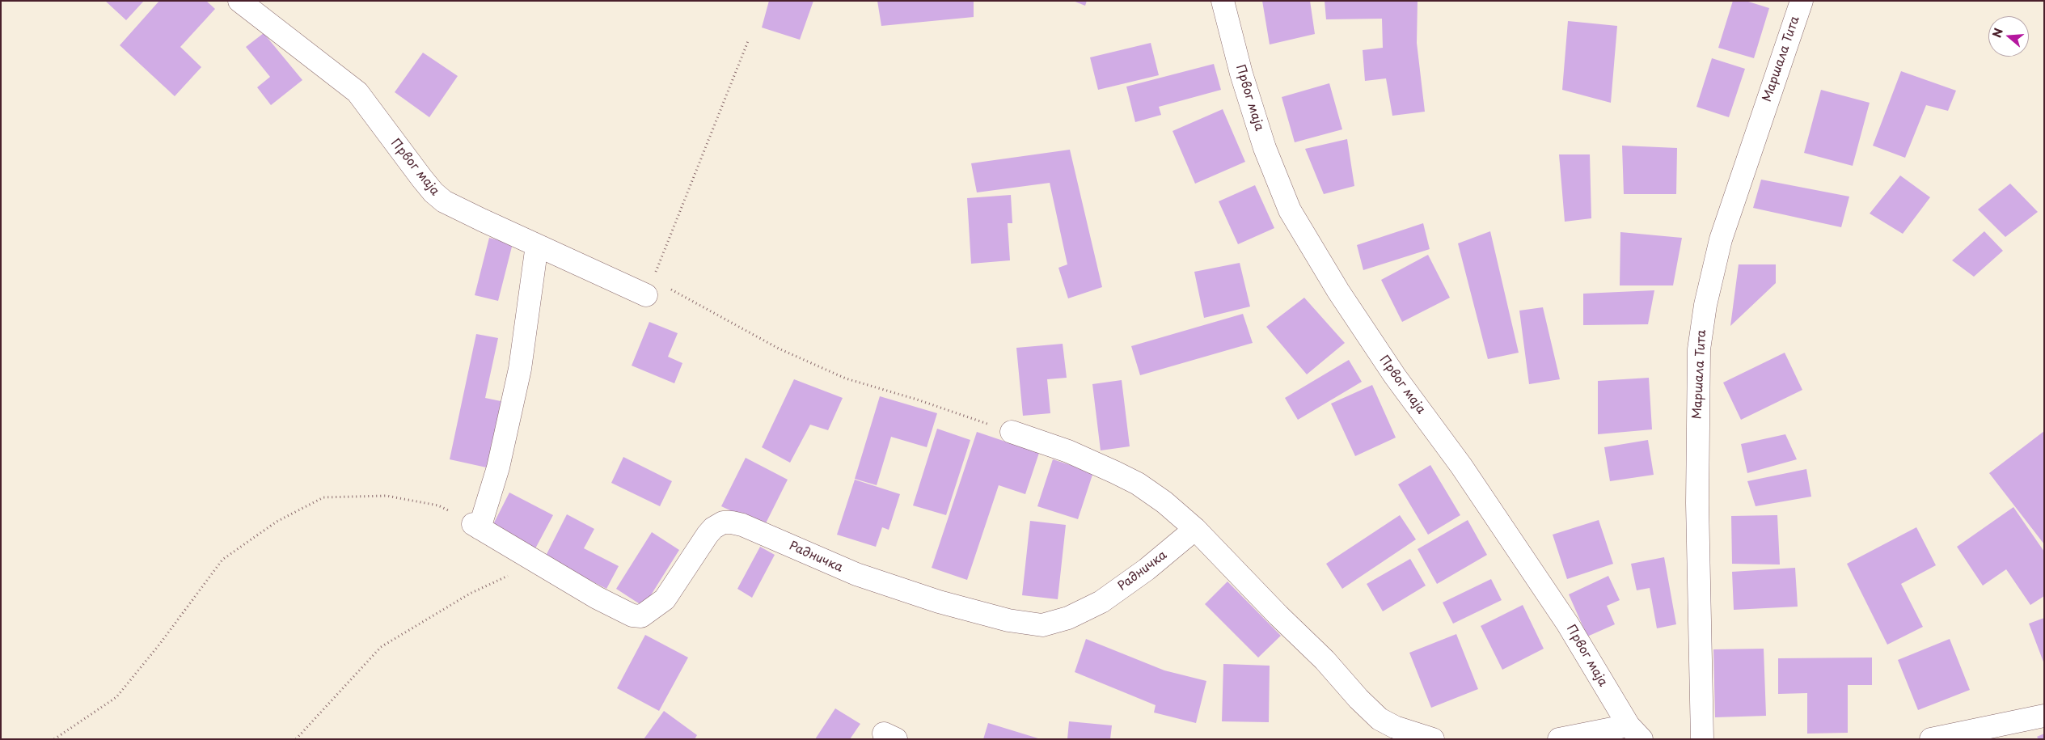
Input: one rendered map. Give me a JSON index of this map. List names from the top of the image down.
{
  "streets": {
    "street": ["Маршала Тита", "Првог маја", "Радничка"]
  },
  "north": "left"
}
